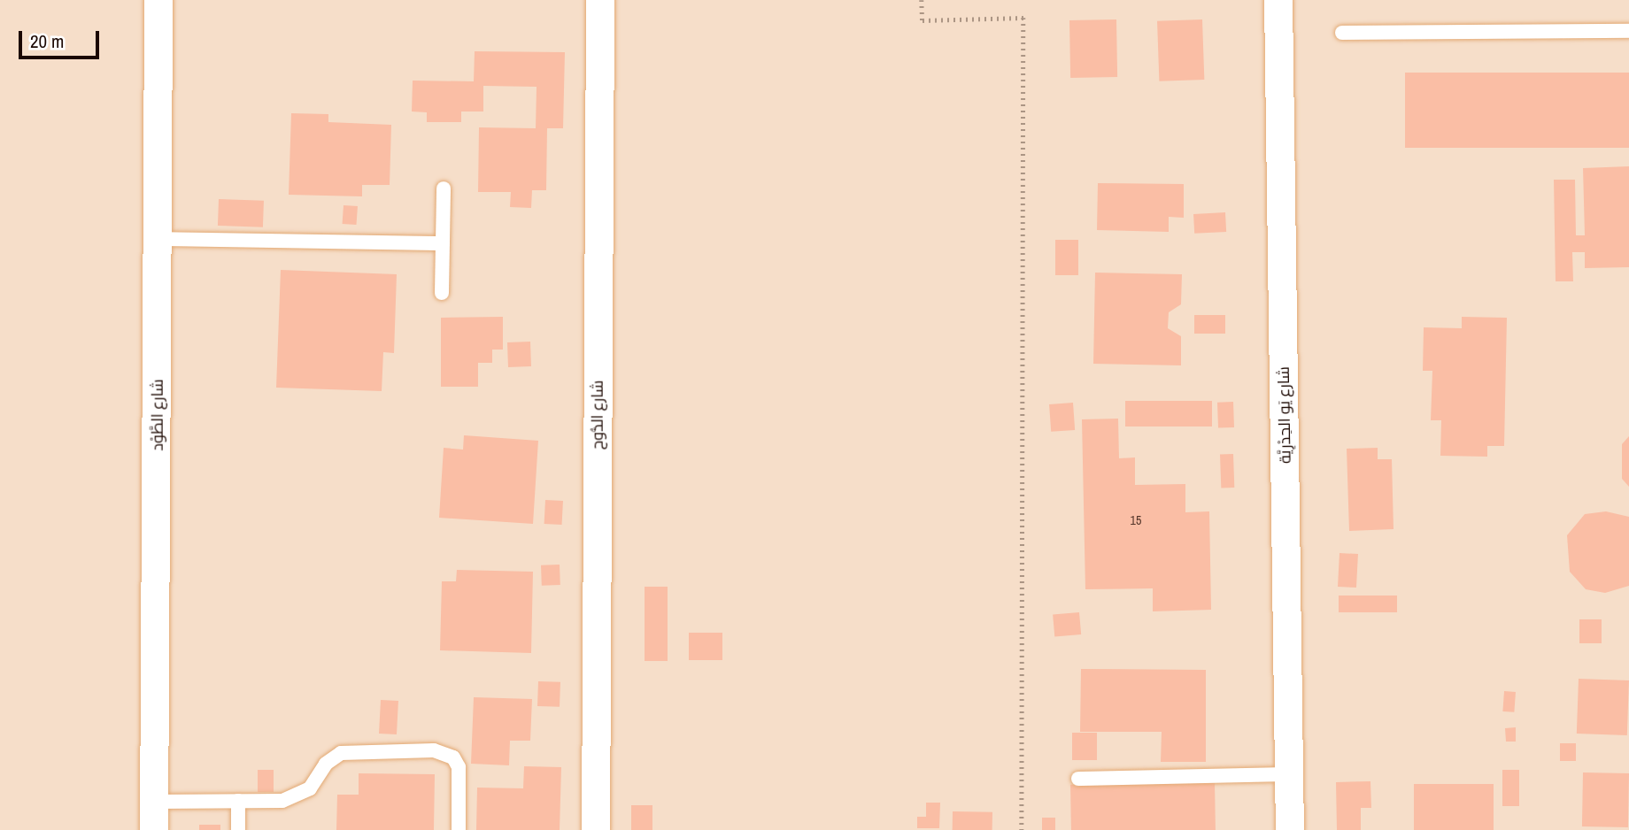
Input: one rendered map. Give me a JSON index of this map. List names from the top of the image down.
{
  "streets": {
    "street": ["شارع الطَّوْد", "شارع الدُّوح", "شارع يَو الحِدْرِيَّة"]
  },
  "house_numbers": ["15"],
  "scale_bar": "20 m"
}
